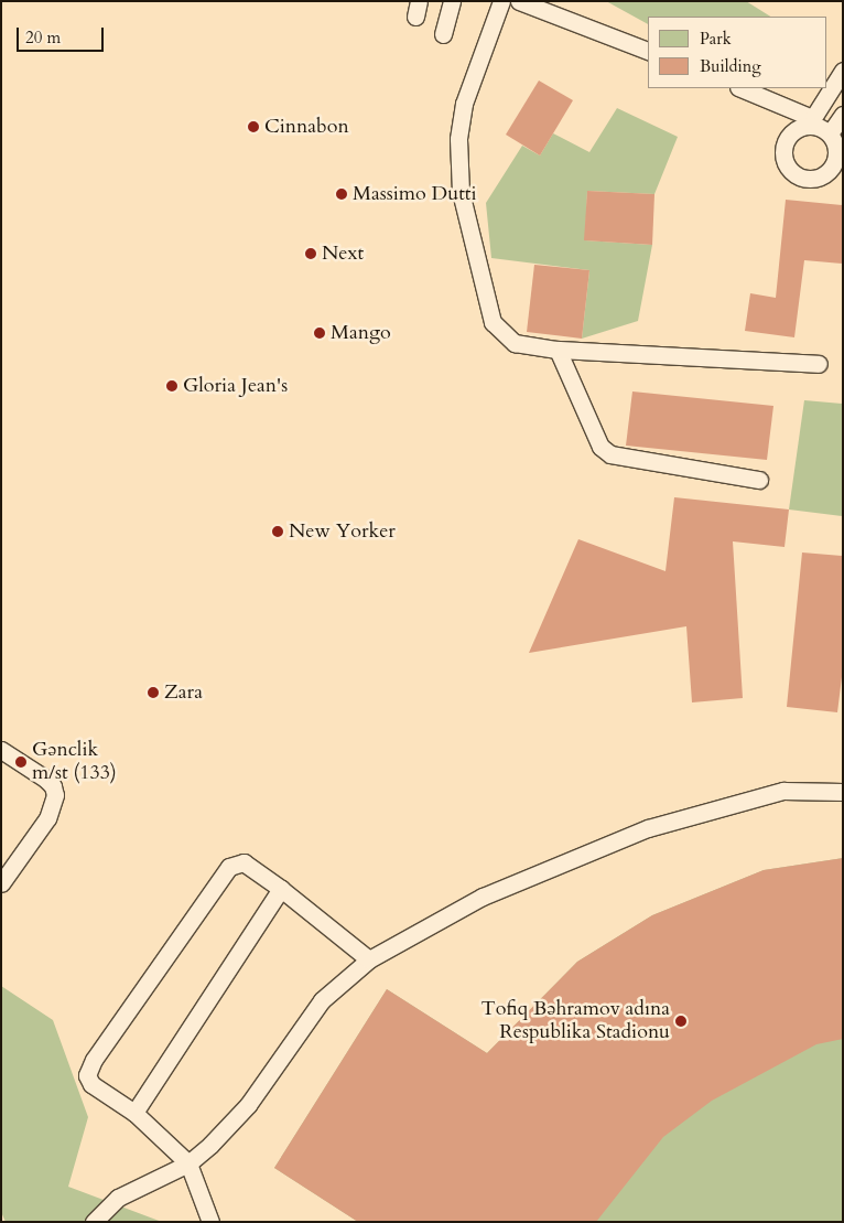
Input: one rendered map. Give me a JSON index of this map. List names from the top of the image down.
{
  "places": [
    "Cinnabon",
    "Massimo Dutti",
    "Next",
    "Mango",
    "Gloria Jean's",
    "New Yorker",
    "Zara",
    "Gənclik m/st (133)",
    "Tofiq Bəhramov adına Respublika Stadionu"
  ],
  "legend": ["Park", "Building"],
  "scale_bar": "20 m"
}
